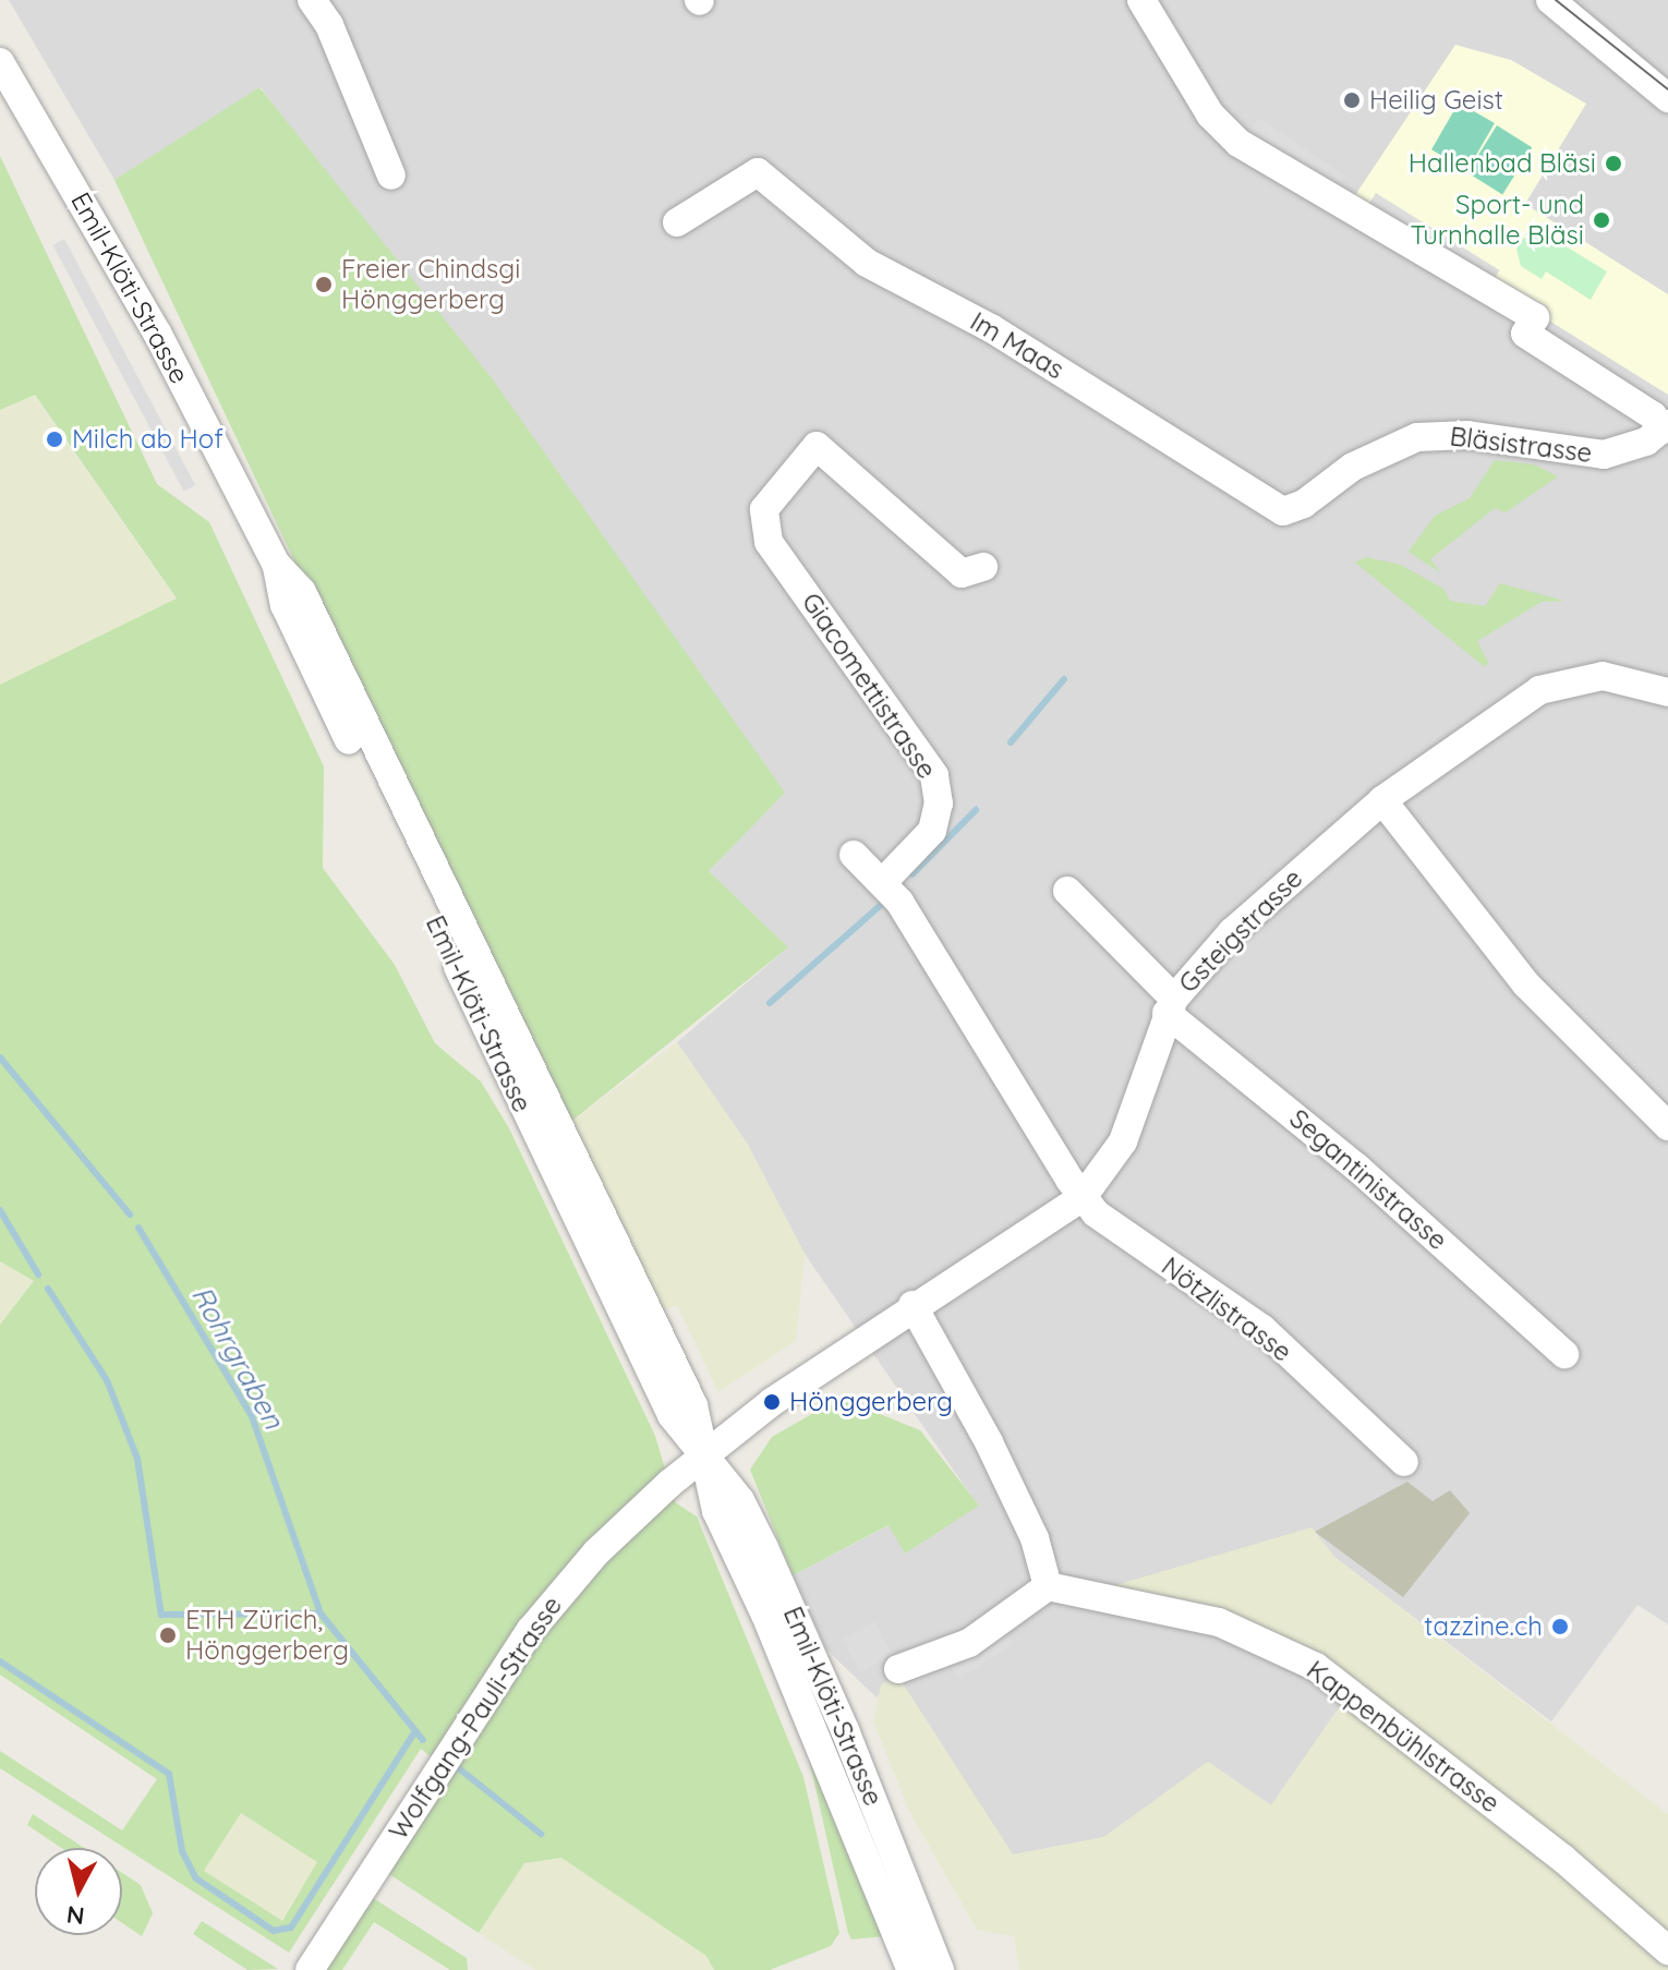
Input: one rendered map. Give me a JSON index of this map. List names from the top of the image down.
{
  "streets": {
    "street": [
      "Emil-Klöti-Strasse",
      "Im Maas",
      "Bläsistrasse",
      "Giacomettistrasse",
      "Gsteigstrasse",
      "Segantinistrasse",
      "Nötzlistrasse",
      "Wolfgang-Pauli-Strasse",
      "Kappenbühlstrasse"
    ]
  },
  "crossings": [
    ["Emil-Klöti-Strasse", "Gsteigstrasse"],
    ["Emil-Klöti-Strasse", "Wolfgang-Pauli-Strasse"],
    ["Im Maas", "Bläsistrasse"],
    ["Gsteigstrasse", "Segantinistrasse"],
    ["Gsteigstrasse", "Nötzlistrasse"],
    ["Gsteigstrasse", "Wolfgang-Pauli-Strasse"]
  ],
  "water": ["Rohrgraben"],
  "places": [
    "Heilig Geist",
    "Hallenbad Bläsi",
    "Sport- und Turnhalle Bläsi",
    "Freier Chindsgi Hönggerberg",
    "Milch ab Hof",
    "Hönggerberg",
    "tazzine.ch",
    "ETH Zürich, Hönggerberg"
  ],
  "north": "bottom"
}
